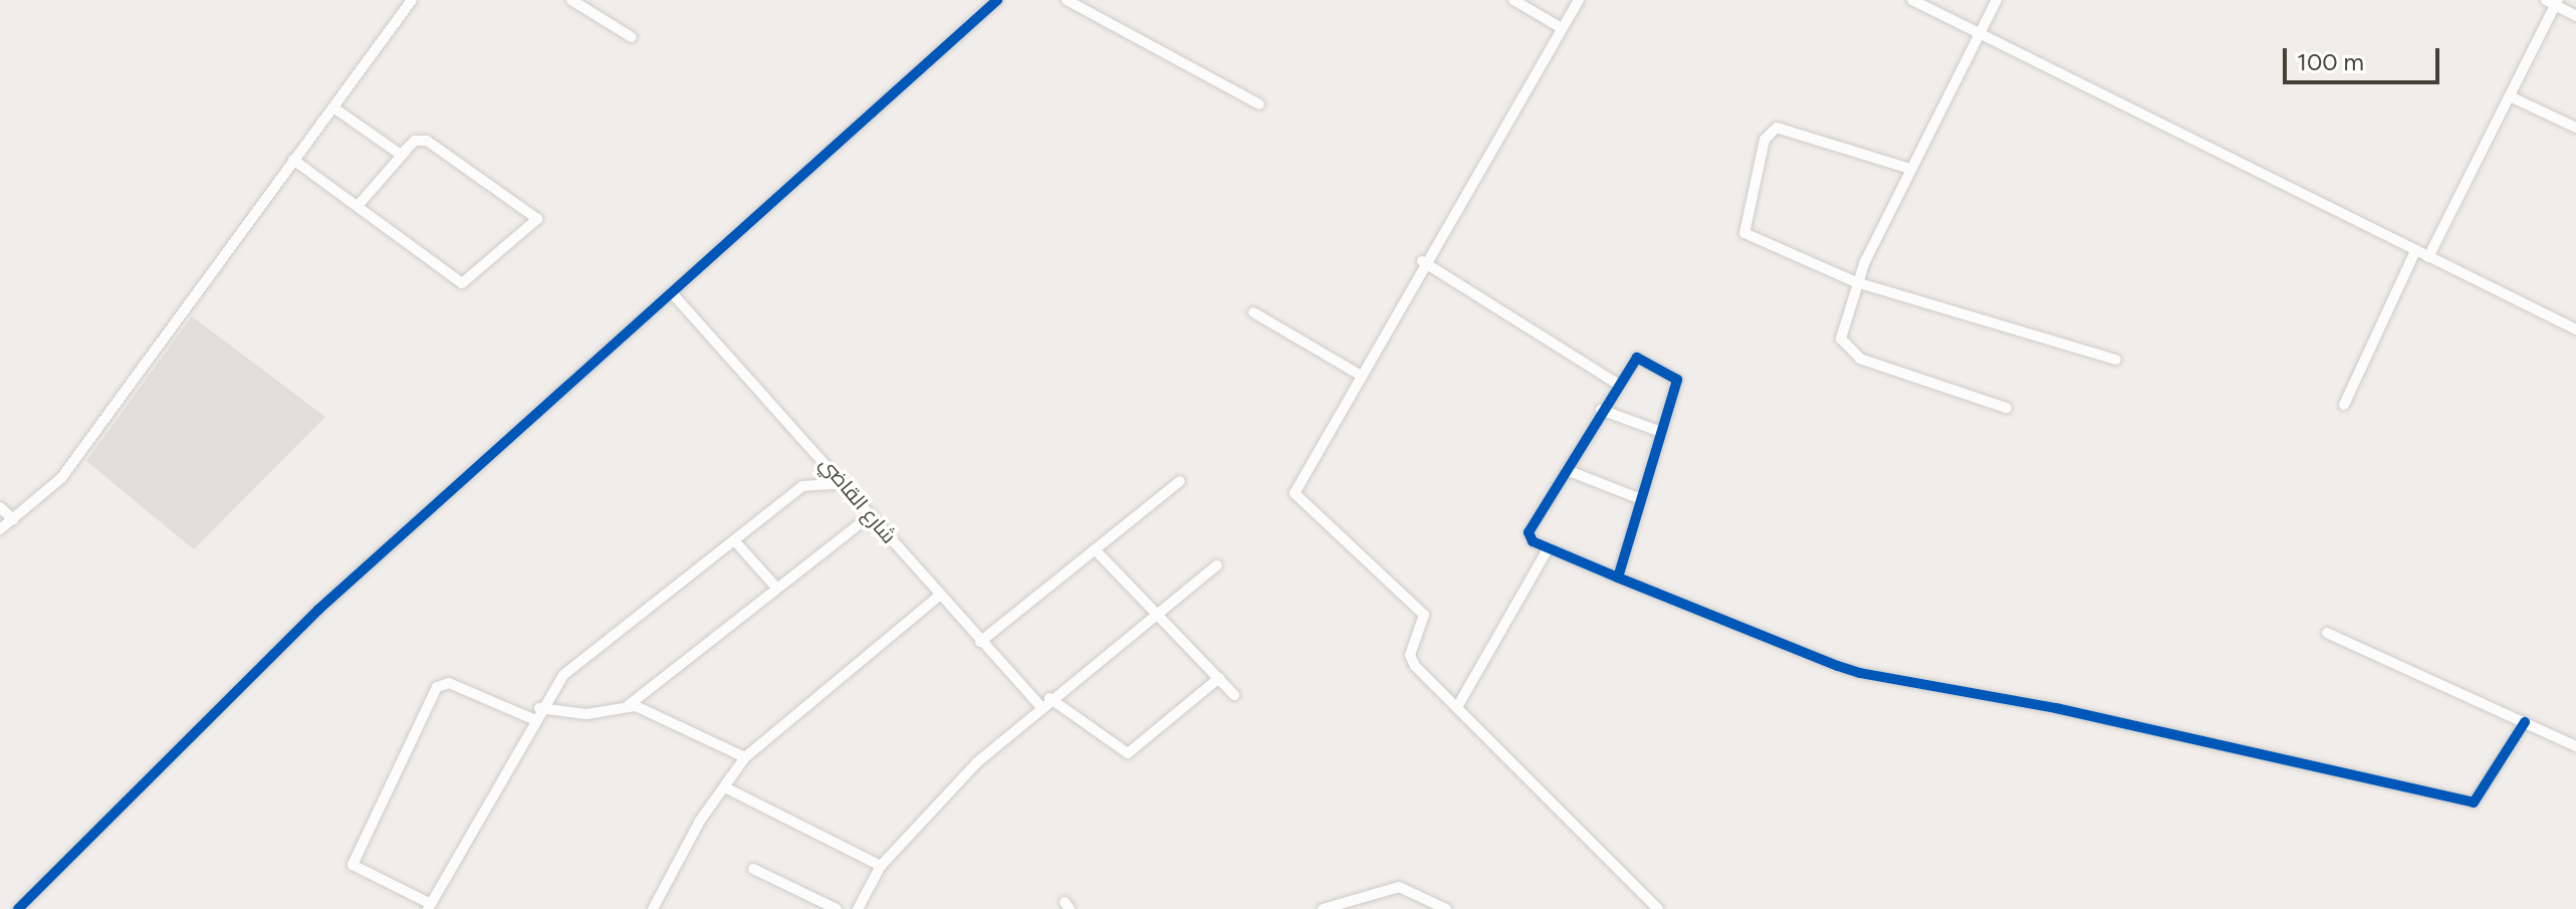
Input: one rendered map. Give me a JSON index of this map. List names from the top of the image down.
{
  "streets": {
    "street": ["شارع القاضي"]
  },
  "scale_bar": "100 m"
}
